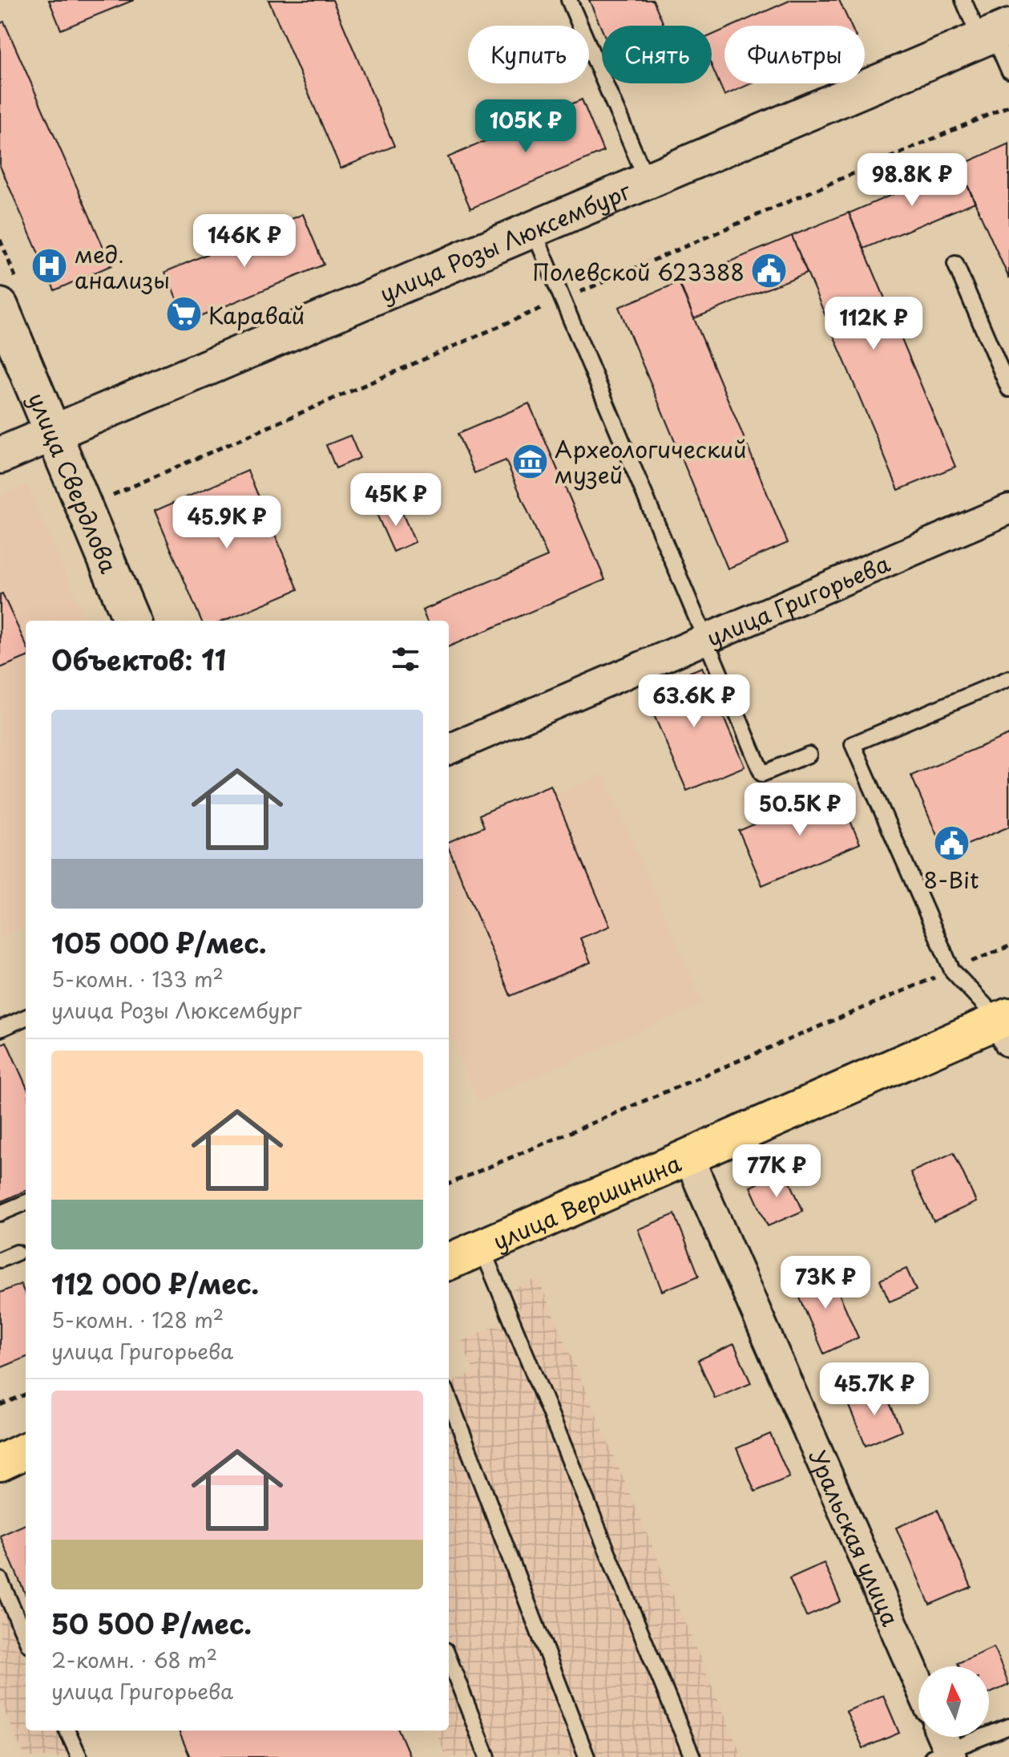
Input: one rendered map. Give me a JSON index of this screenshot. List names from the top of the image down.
{
  "streets": {
    "main road": ["улица Вершинина"],
    "street": [
      "улица Розы Люксембург",
      "улица Свердлова",
      "улица Григорьева",
      "Уральская улица"
    ]
  },
  "crossings": [
    ["улица Розы Люксембург", "улица Свердлова"],
    ["улица Вершинина", "Уральская улица"]
  ],
  "places": {
    "hospital": ["мед. анализы"],
    "public building": ["Полевской 623388", "8-Bit"],
    "supermarket": ["Каравай"],
    "museum": ["Археологический музей"]
  },
  "north": "top",
  "page": {
    "chip": ["Купить", "Снять", "Фильтры"],
    "price": [
      "105K ₽",
      "98.8K ₽",
      "146K ₽",
      "112K ₽",
      "45K ₽",
      "45.9K ₽",
      "63.6K ₽",
      "50.5K ₽",
      "77K ₽",
      "73K ₽",
      "45.7K ₽"
    ],
    "heading": "Объектов: 11",
    "list": [
      {
        "name": "105 000 ₽/мес.",
        "note": "5-комн. · 133 m² · улица Розы Люксембург"
      },
      {
        "name": "112 000 ₽/мес.",
        "note": "5-комн. · 128 m² · улица Григорьева"
      },
      {
        "name": "50 500 ₽/мес.",
        "note": "2-комн. · 68 m² · улица Григорьева"
      }
    ]
  }
}
